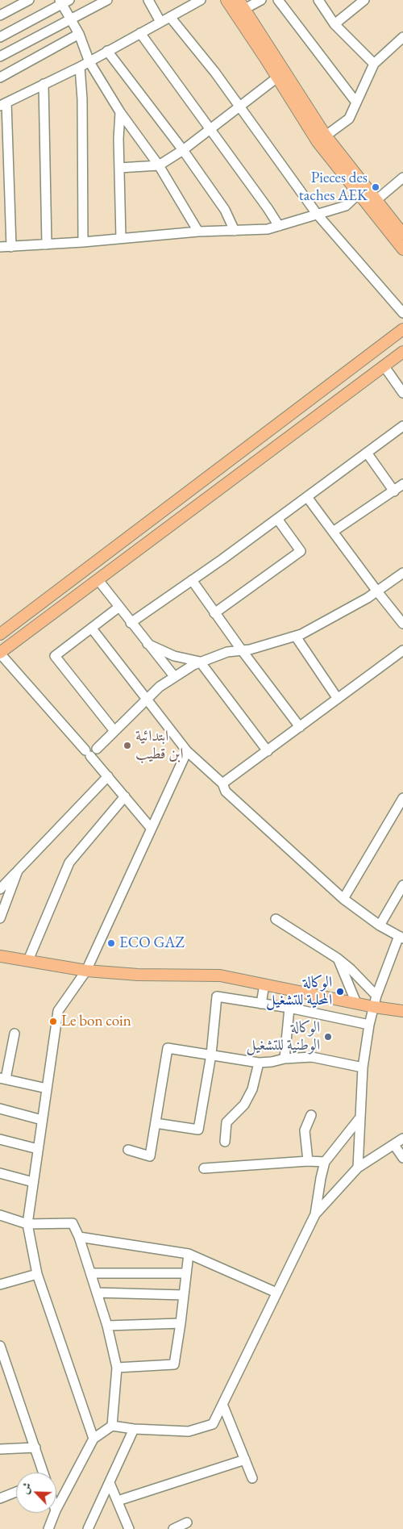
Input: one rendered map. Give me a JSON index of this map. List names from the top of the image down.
{
  "places": [
    "Pieces des taches AEK",
    "ابتدائية ابن قطيب",
    "ECO GAZ",
    "الوكالة المحلية للتشغيل",
    "Le bon coin",
    "الوكالة الوطنية للتشغيل"
  ],
  "north": "top left"
}
